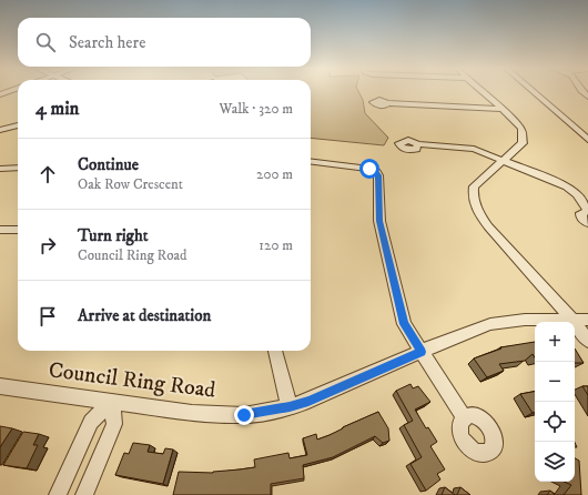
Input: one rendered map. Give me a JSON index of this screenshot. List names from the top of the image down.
{
  "streets": {
    "street": ["Council Ring Road"]
  },
  "page": {
    "search": "Search here",
    "heading": ["4 min", "Walk · 320 m"],
    "list": [
      ["Continue", "Oak Row Crescent", "200 m"],
      ["Turn right", "Council Ring Road", "120 m"],
      "Arrive at destination"
    ],
    "map_buttons": ["+", "−"]
  }
}
